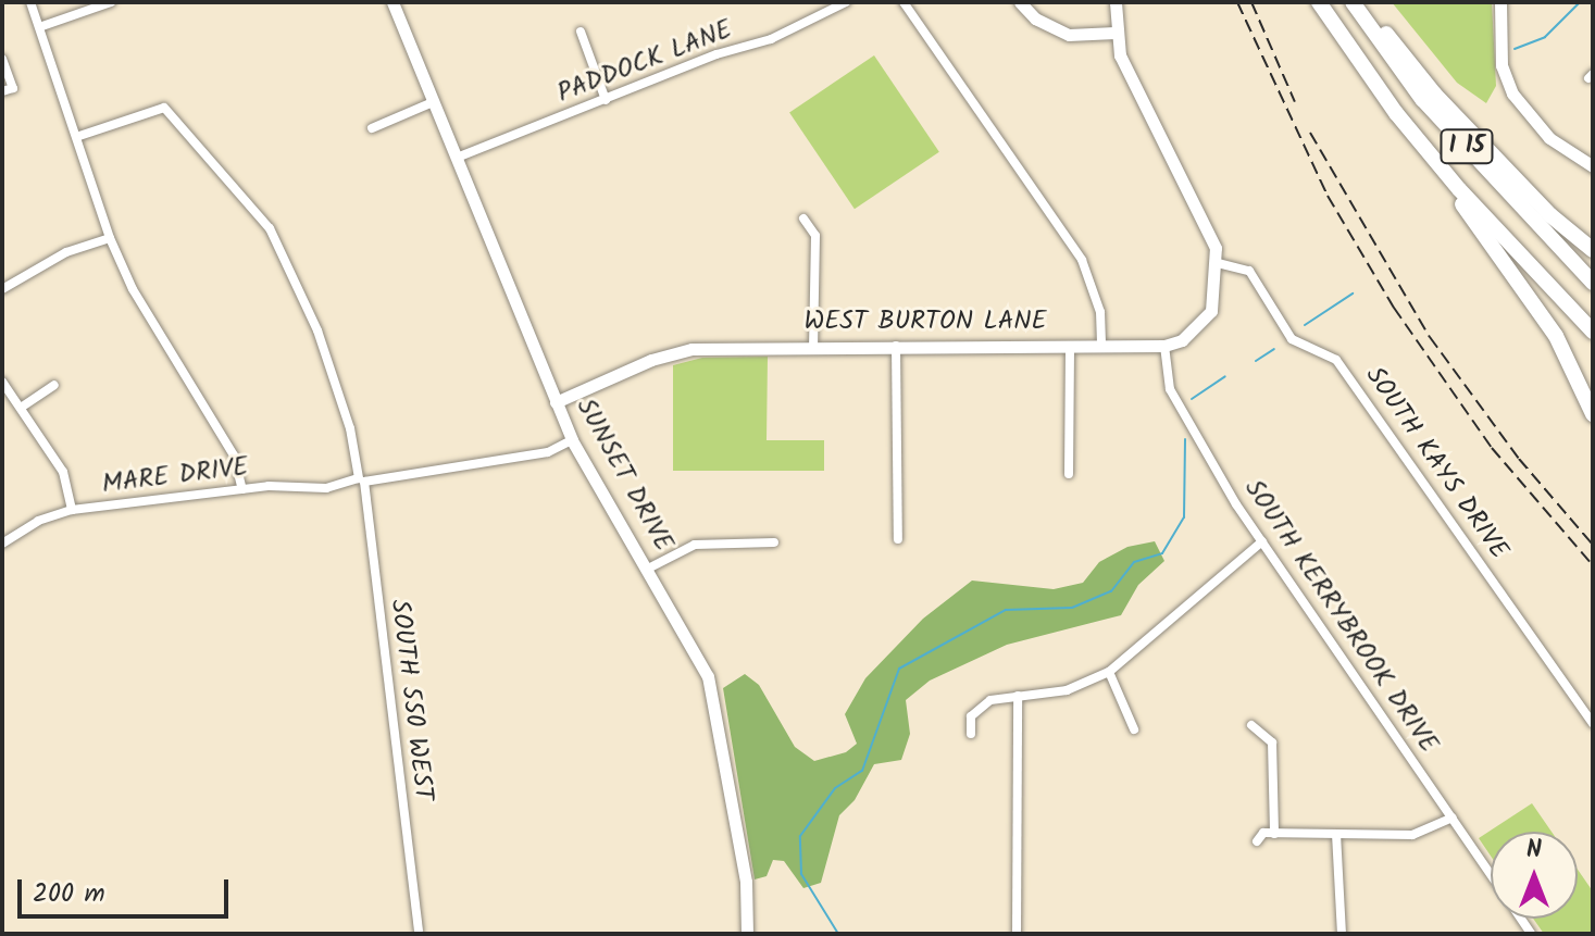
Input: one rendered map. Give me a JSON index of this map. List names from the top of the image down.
{
  "streets": {
    "highway": ["I 15"],
    "street": [
      "PADDOCK LANE",
      "WEST BURTON LANE",
      "SOUTH KAYS DRIVE",
      "SUNSET DRIVE",
      "MARE DRIVE",
      "SOUTH KERRYBROOK DRIVE",
      "SOUTH 550 WEST"
    ]
  },
  "crossings": [
    ["PADDOCK LANE", "SUNSET DRIVE"],
    ["WEST BURTON LANE", "SUNSET DRIVE"],
    ["WEST BURTON LANE", "SOUTH KERRYBROOK DRIVE"],
    ["SUNSET DRIVE", "MARE DRIVE"],
    ["MARE DRIVE", "SOUTH 550 WEST"]
  ],
  "scale_bar": "200 m",
  "north": "top"
}
